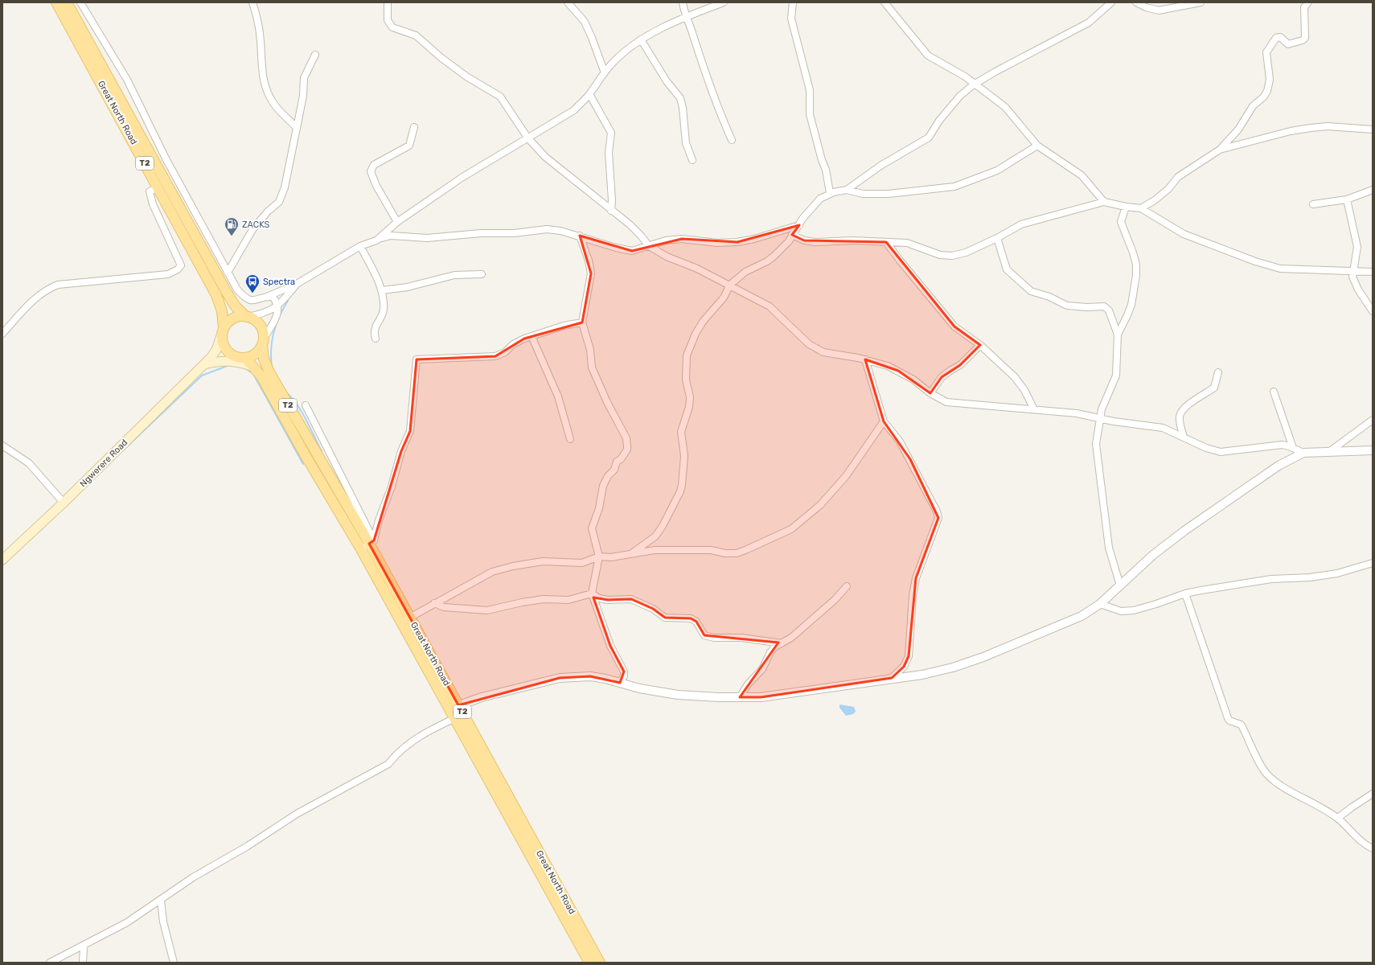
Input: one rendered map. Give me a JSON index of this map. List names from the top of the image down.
{
  "streets": {
    "main road": ["Great North Road", "T2", "Ngwerere Road"]
  },
  "crossings": [
    ["Great North Road", "Ngwerere Road"]
  ],
  "places": {
    "fuel station": ["ZACKS"],
    "bus stop": ["Spectra"]
  }
}
